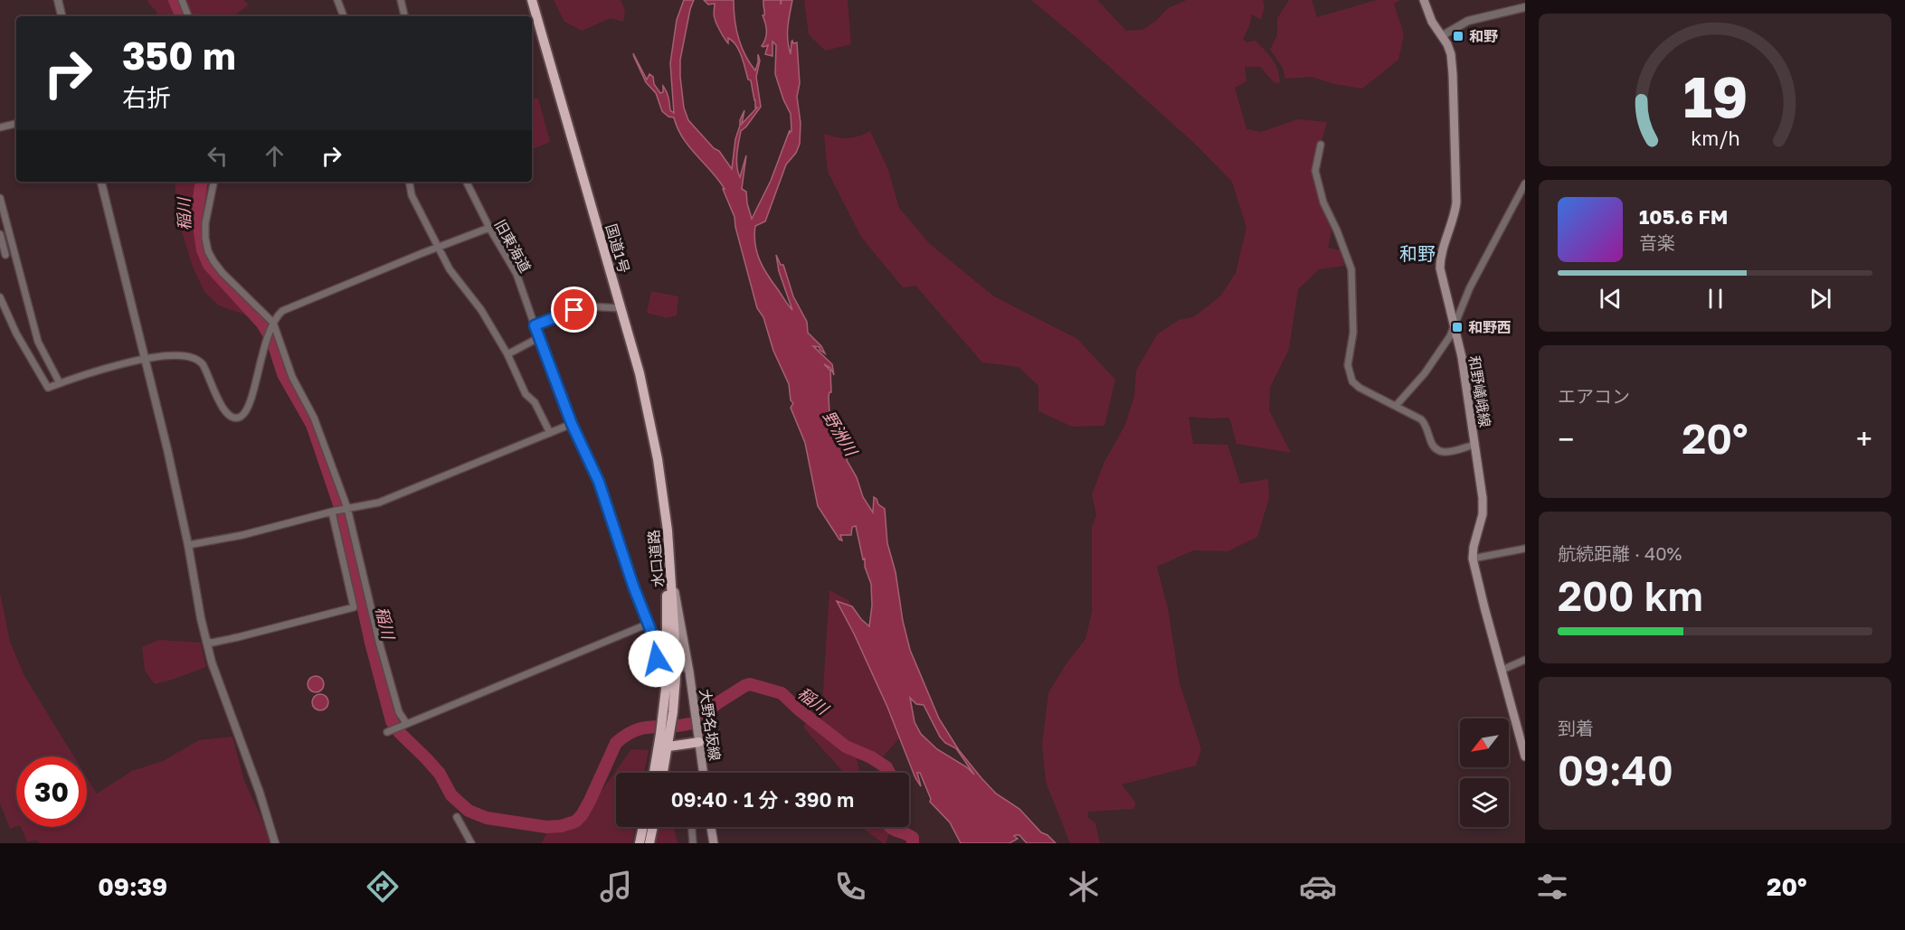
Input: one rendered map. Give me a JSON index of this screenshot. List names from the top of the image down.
{
  "streets": {
    "highway": ["国道1号", "水口道路"],
    "main road": ["和野嶬峨線", "大野名坂線"],
    "street": ["旧東海道"]
  },
  "crossings": [
    ["旧東海道", "水口道路"],
    ["国道1号", "水口道路"],
    ["水口道路", "大野名坂線"]
  ],
  "districts": ["和野"],
  "water": ["稲川", "野洲川"],
  "places": {
    "transit": ["和野", "和野西"]
  },
  "north": "bottom left",
  "page": {
    "turn": ["350 m", "右折"],
    "song": ["105.6 FM", "音楽"],
    "tile": [
      "エアコン",
      ["航続距離 · 40%", "200 km"],
      ["到着", "09:40"]
    ],
    "heat": ["−", "20°", "+"],
    "limit": "30",
    "trip": "09:40 · 1 分 · 390 m",
    "tabs": ["09:39", "20°"],
    "gauge": ["19", "km/h"]
  }
}
